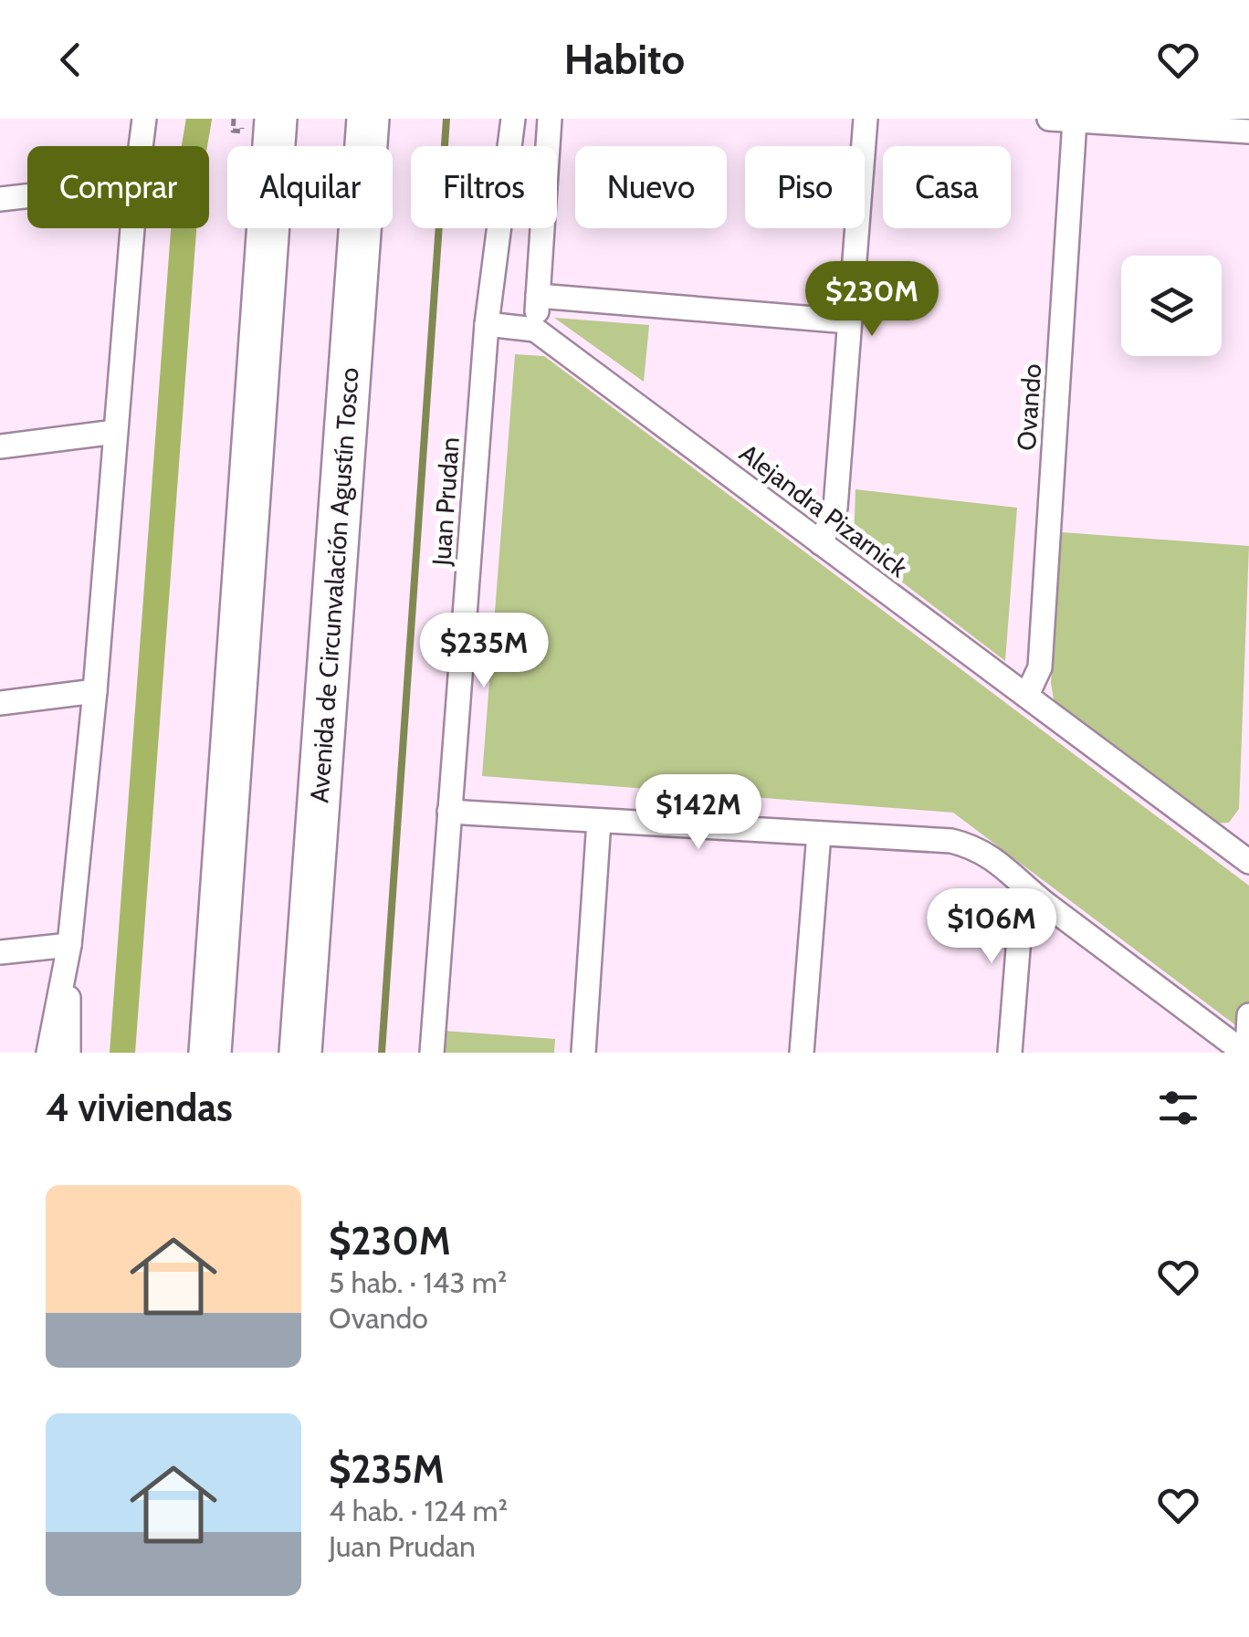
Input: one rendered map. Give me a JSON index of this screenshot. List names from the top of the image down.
{
  "streets": {
    "highway": ["Avenida de Circunvalación Agustín Tosco"],
    "street": ["Ovando", "Juan Prudan", "Alejandra Pizarnick"]
  },
  "crossings": [
    ["Ovando", "Alejandra Pizarnick"]
  ],
  "page": {
    "header": "Habito",
    "chip": [
      "Comprar",
      "Alquilar",
      "Filtros",
      "Nuevo",
      "Piso",
      "Casa"
    ],
    "price": [
      "$230M",
      "$235M",
      "$142M",
      "$106M"
    ],
    "heading": "4 viviendas",
    "list": [
      {
        "name": "$230M",
        "note": "5 hab. · 143 m² · Ovando"
      },
      {
        "name": "$235M",
        "note": "4 hab. · 124 m² · Juan Prudan"
      }
    ]
  }
}
